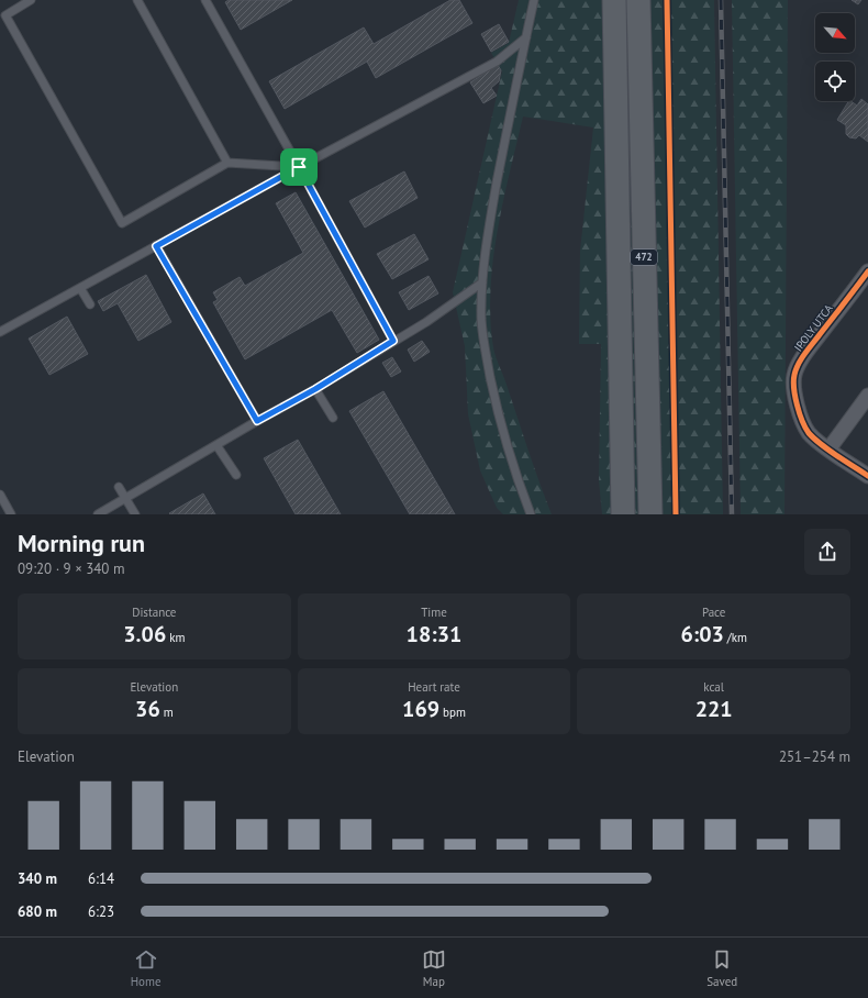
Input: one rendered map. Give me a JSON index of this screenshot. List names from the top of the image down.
{
  "streets": {
    "main road": ["472"],
    "street": ["IPOLY UTCA"]
  },
  "north": "bottom right",
  "page": {
    "heading": ["Morning run", "09:20 · 9 × 340 m"],
    "stats": [
      ["Distance", "3.06 km"],
      ["Time", "18:31"],
      ["Pace", "6:03 /km"],
      ["Elevation", "36 m"],
      ["Heart rate", "169 bpm"],
      ["kcal", "221"]
    ],
    "chart": ["Elevation", "251–254 m"],
    "list": [
      {
        "name": "340 m",
        "note": "6:14"
      },
      {
        "name": "680 m",
        "note": "6:23"
      }
    ],
    "tabs": ["Home", "Map", "Saved"]
  }
}
